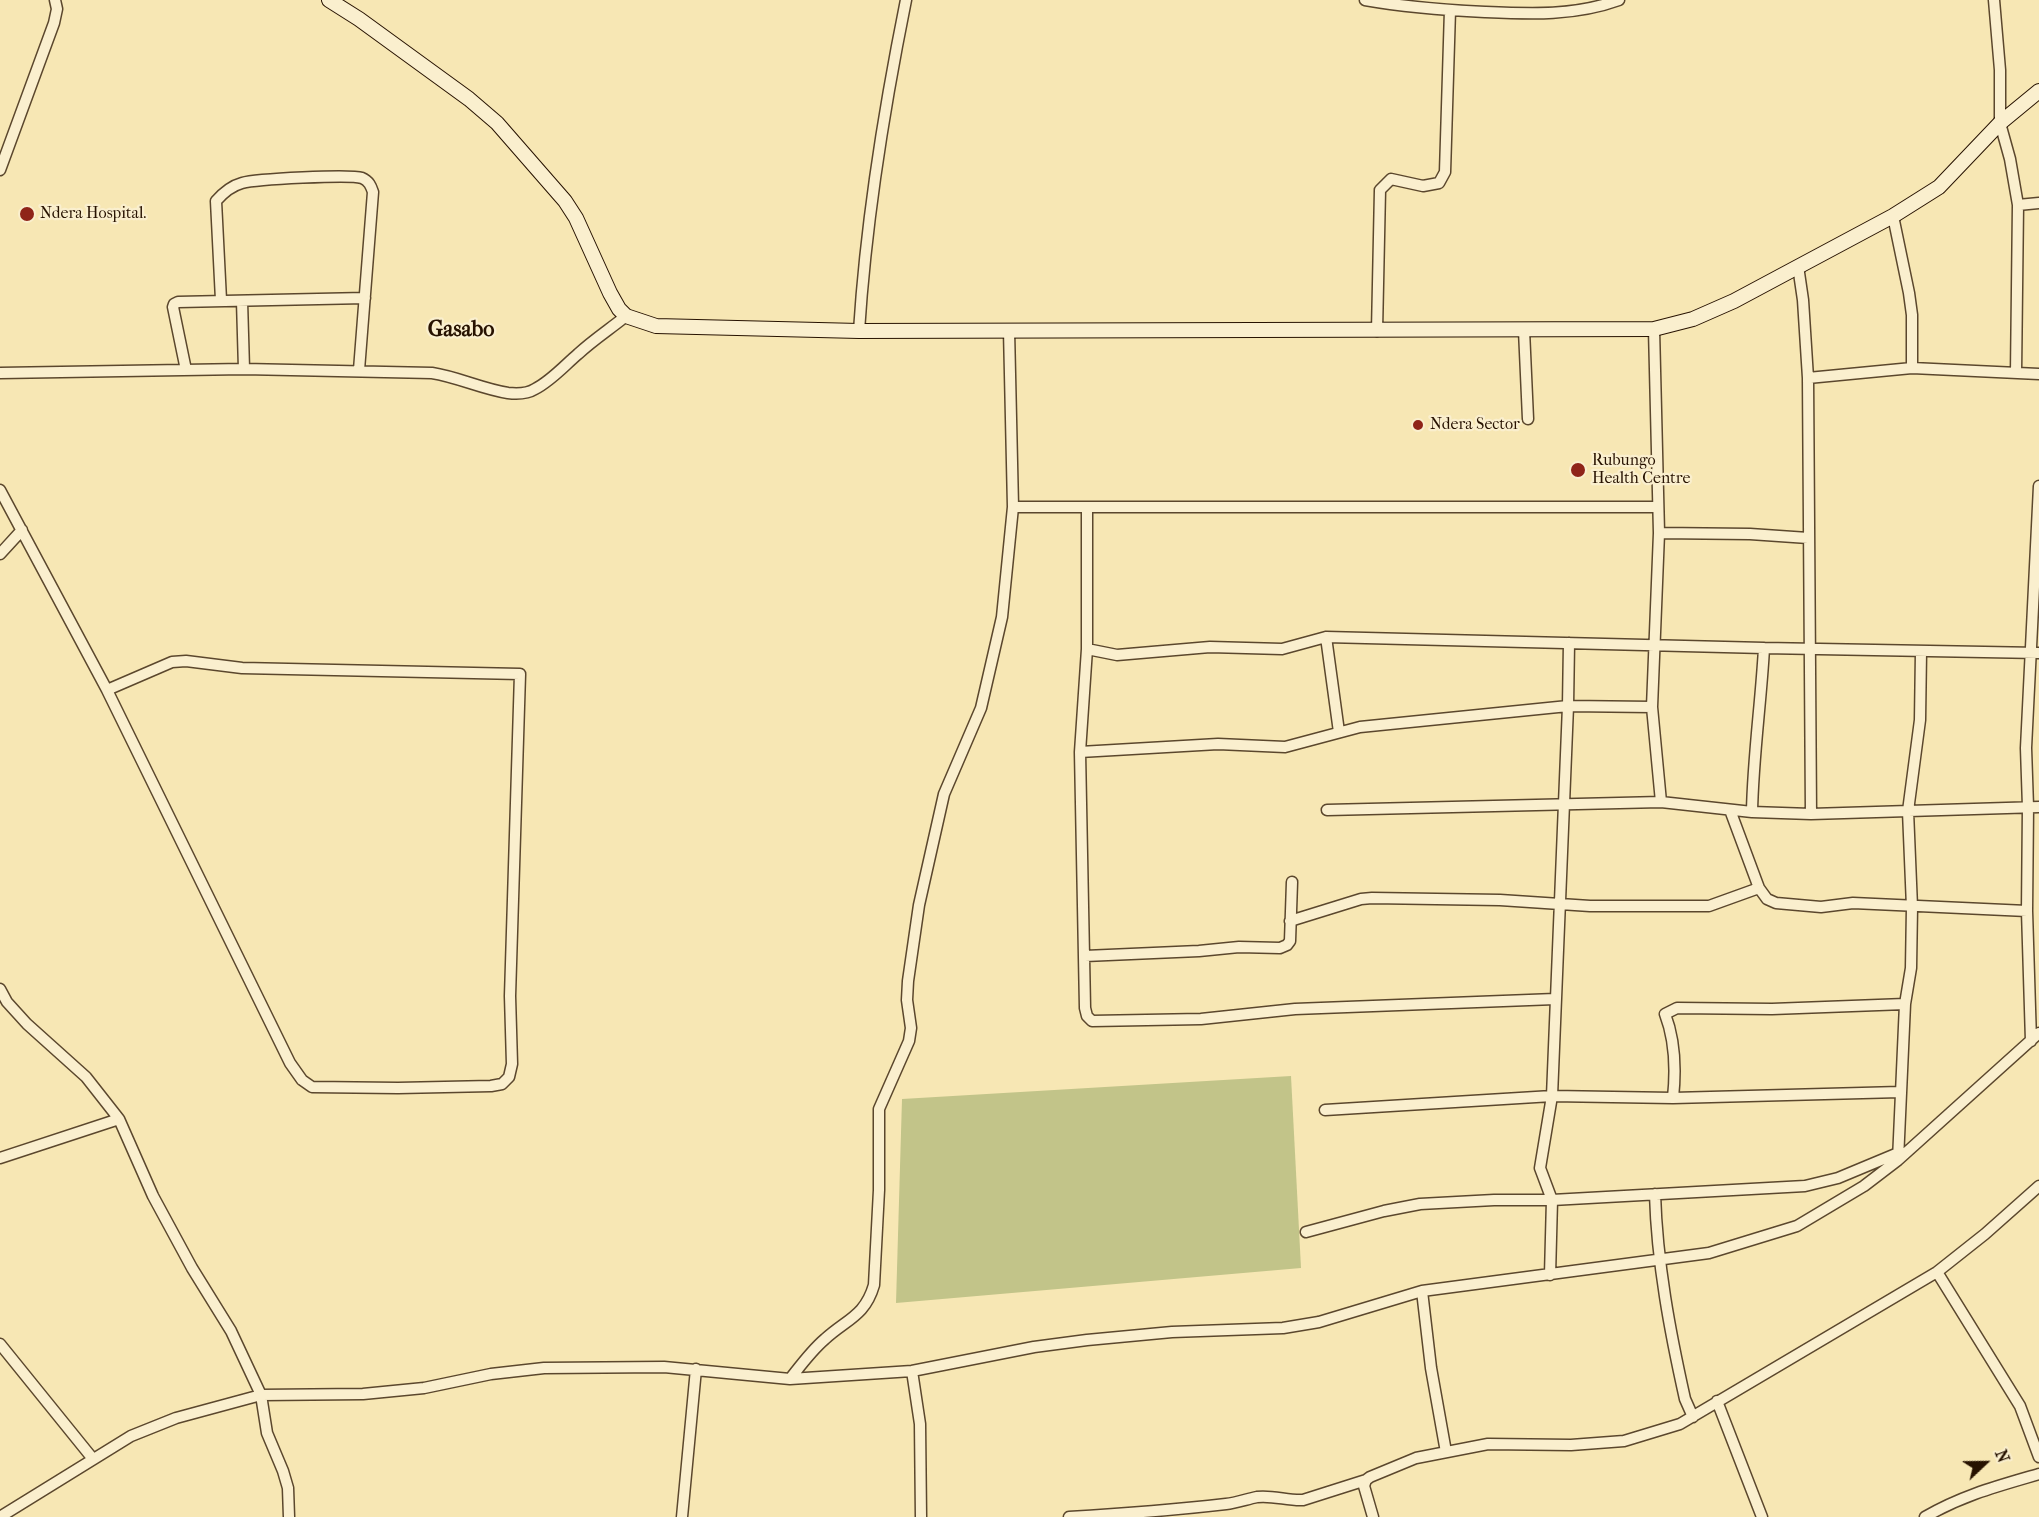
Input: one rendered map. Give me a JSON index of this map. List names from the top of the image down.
{
  "districts": ["Gasabo"],
  "places": ["Ndera Hospital.", "Ndera Sector", "Rubungo Health Centre"],
  "north": "right"
}
